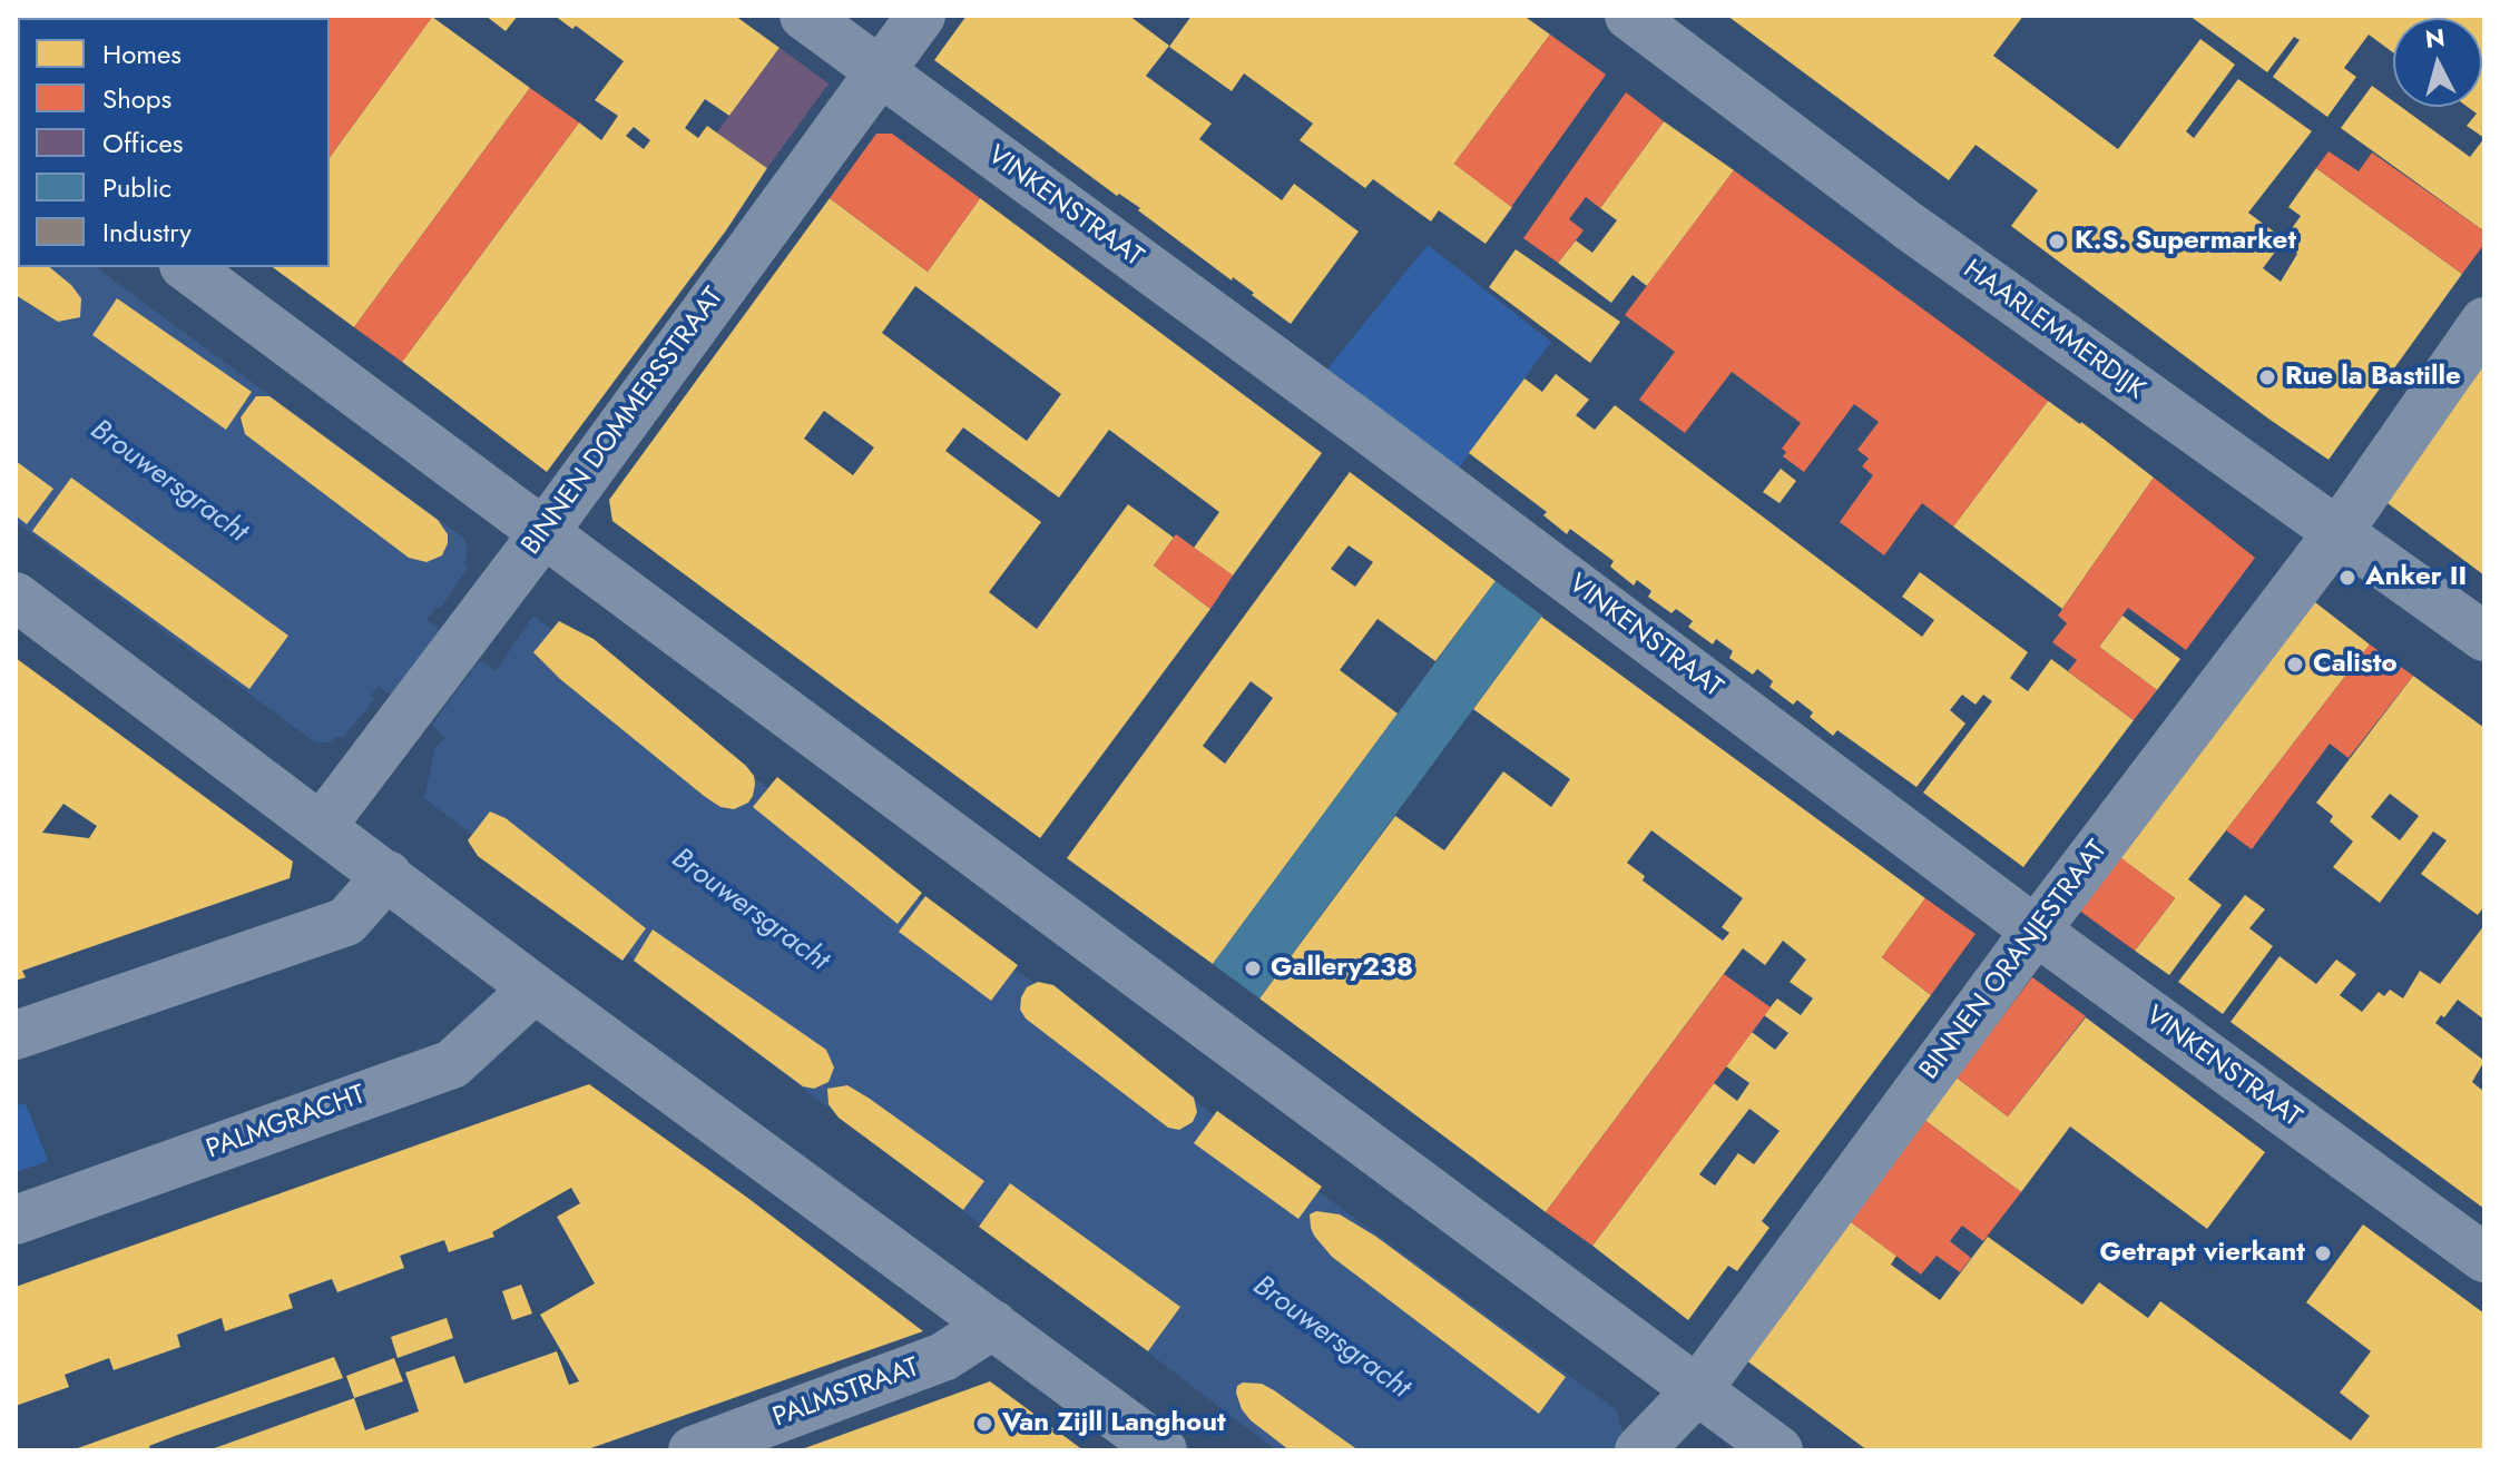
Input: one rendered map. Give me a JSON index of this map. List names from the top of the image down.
{
  "streets": {
    "street": [
      "VINKENSTRAAT",
      "HAARLEMMERDIJK",
      "BINNEN DOMMERSSTRAAT",
      "BINNEN ORANJESTRAAT",
      "PALMGRACHT",
      "PALMSTRAAT"
    ]
  },
  "crossings": [
    ["VINKENSTRAAT", "BINNEN DOMMERSSTRAAT"],
    ["VINKENSTRAAT", "BINNEN ORANJESTRAAT"],
    ["HAARLEMMERDIJK", "BINNEN ORANJESTRAAT"]
  ],
  "water": ["Brouwersgracht"],
  "places": [
    "K.S. Supermarket",
    "Rue la Bastille",
    "Anker II",
    "Calisto",
    "Gallery238",
    "Getrapt vierkant",
    "Van Zijll Langhout"
  ],
  "legend": [
    "Homes",
    "Shops",
    "Offices",
    "Public",
    "Industry"
  ],
  "north": "top"
}
